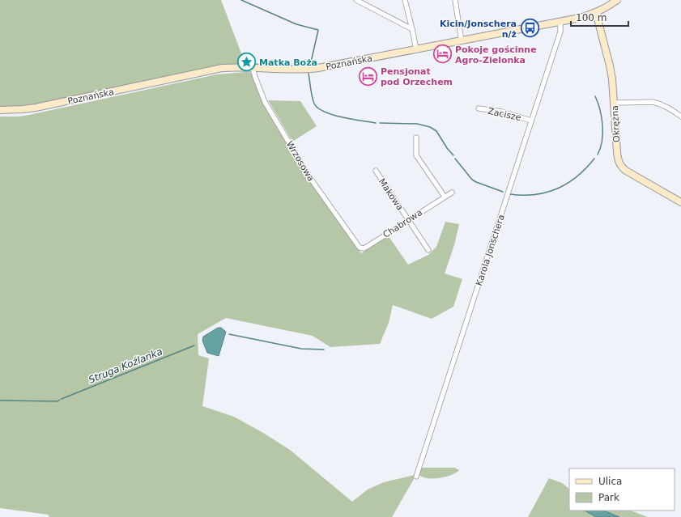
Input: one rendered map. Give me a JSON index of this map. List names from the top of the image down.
{
  "streets": {
    "street": [
      "Poznańska",
      "Zacisze",
      "Okrężna",
      "Wrzosowa",
      "Makowa",
      "Chabrowa",
      "Karola Jonschera"
    ]
  },
  "crossings": [
    ["Poznańska", "Okrężna"],
    ["Poznańska", "Wrzosowa"],
    ["Poznańska", "Karola Jonschera"],
    ["Zacisze", "Karola Jonschera"],
    ["Wrzosowa", "Chabrowa"],
    ["Makowa", "Chabrowa"]
  ],
  "water": ["Struga Koźlanka"],
  "places": {
    "bus stop": ["Kicin/Jonschera n/ż"],
    "hotel": ["Pokoje gościnne Agro-Zielonka", "Pensjonat pod Orzechem"],
    "place": ["Matka Boża"]
  },
  "legend": ["Ulica", "Park"],
  "scale_bar": "100 m"
}
